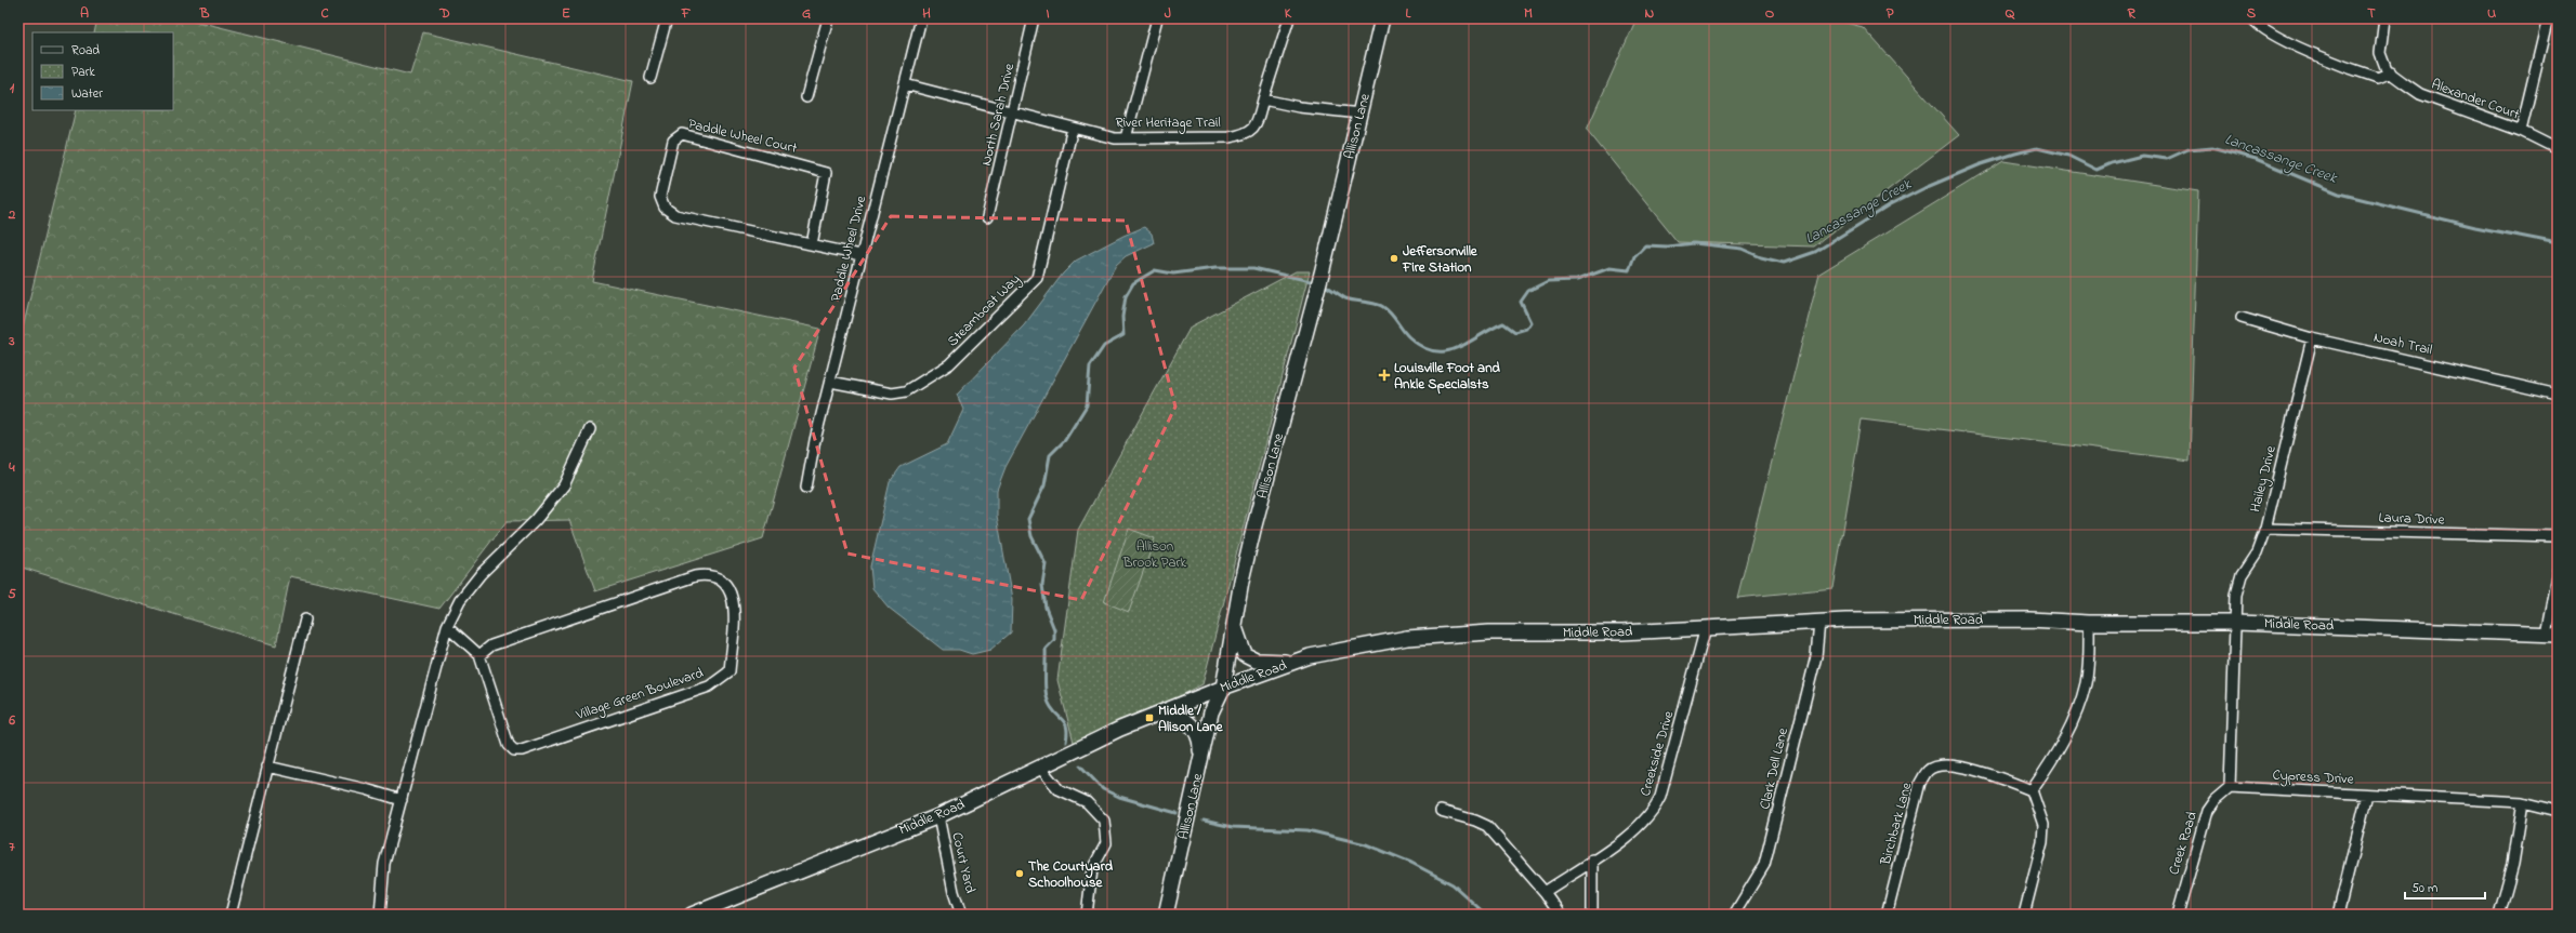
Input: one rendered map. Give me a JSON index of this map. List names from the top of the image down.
{
  "streets": {
    "main road": ["Allison Lane", "Middle Road"],
    "street": [
      "Alexander Court",
      "North Sarah Drive",
      "River Heritage Trail",
      "Paddle Wheel Court",
      "Paddle Wheel Drive",
      "Steamboat Way",
      "Noah Trail",
      "Hailey Drive",
      "Laura Drive",
      "Village Green Boulevard",
      "Creekside Drive",
      "Clark Dell Lane",
      "Cypress Drive",
      "Birchbark Lane",
      "Creek Road",
      "Court Yard"
    ]
  },
  "crossings": [
    ["North Sarah Drive", "River Heritage Trail"],
    ["River Heritage Trail", "Paddle Wheel Drive"],
    ["River Heritage Trail", "Steamboat Way"],
    ["Allison Lane", "Middle Road"],
    ["Paddle Wheel Court", "Paddle Wheel Drive"],
    ["Paddle Wheel Drive", "Steamboat Way"],
    ["Noah Trail", "Hailey Drive"],
    ["Hailey Drive", "Laura Drive"],
    ["Hailey Drive", "Middle Road"],
    ["Middle Road", "Creekside Drive"],
    ["Middle Road", "Clark Dell Lane"],
    ["Middle Road", "Court Yard"],
    ["Cypress Drive", "Creek Road"]
  ],
  "water": ["Lancassange Creek"],
  "parks": ["Allison Brook Park"],
  "places": {
    "other": ["Jeffersonville Fire Station", "The Courtyard Schoolhouse"],
    "health": ["Louisville Foot and Ankle Specialsts"],
    "transit": ["Middle / Alison Lane"]
  },
  "legend": ["Road", "Park", "Water"],
  "scale_bar": "50 m",
  "grid": {
    "columns": [
      "A",
      "B",
      "C",
      "D",
      "E",
      "F",
      "G",
      "H",
      "I",
      "J",
      "K",
      "L",
      "M",
      "N",
      "O",
      "P",
      "Q",
      "R",
      "S",
      "T",
      "U"
    ],
    "rows": [
      "1",
      "2",
      "3",
      "4",
      "5",
      "6",
      "7"
    ]
  }
}
